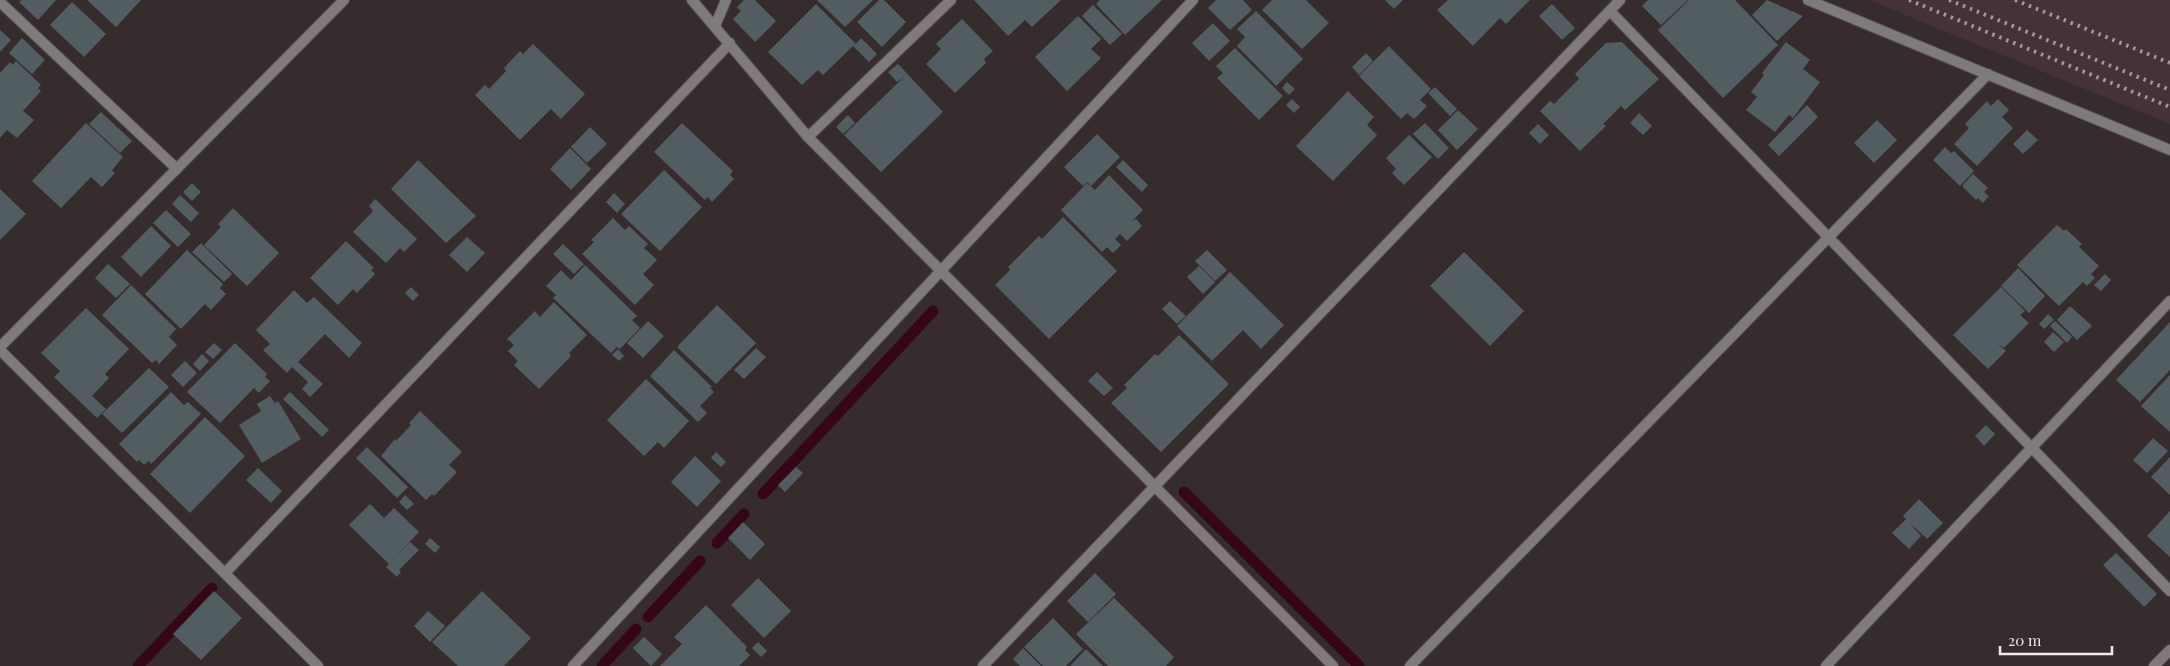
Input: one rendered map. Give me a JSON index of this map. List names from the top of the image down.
{
  "scale_bar": "20 m"
}
